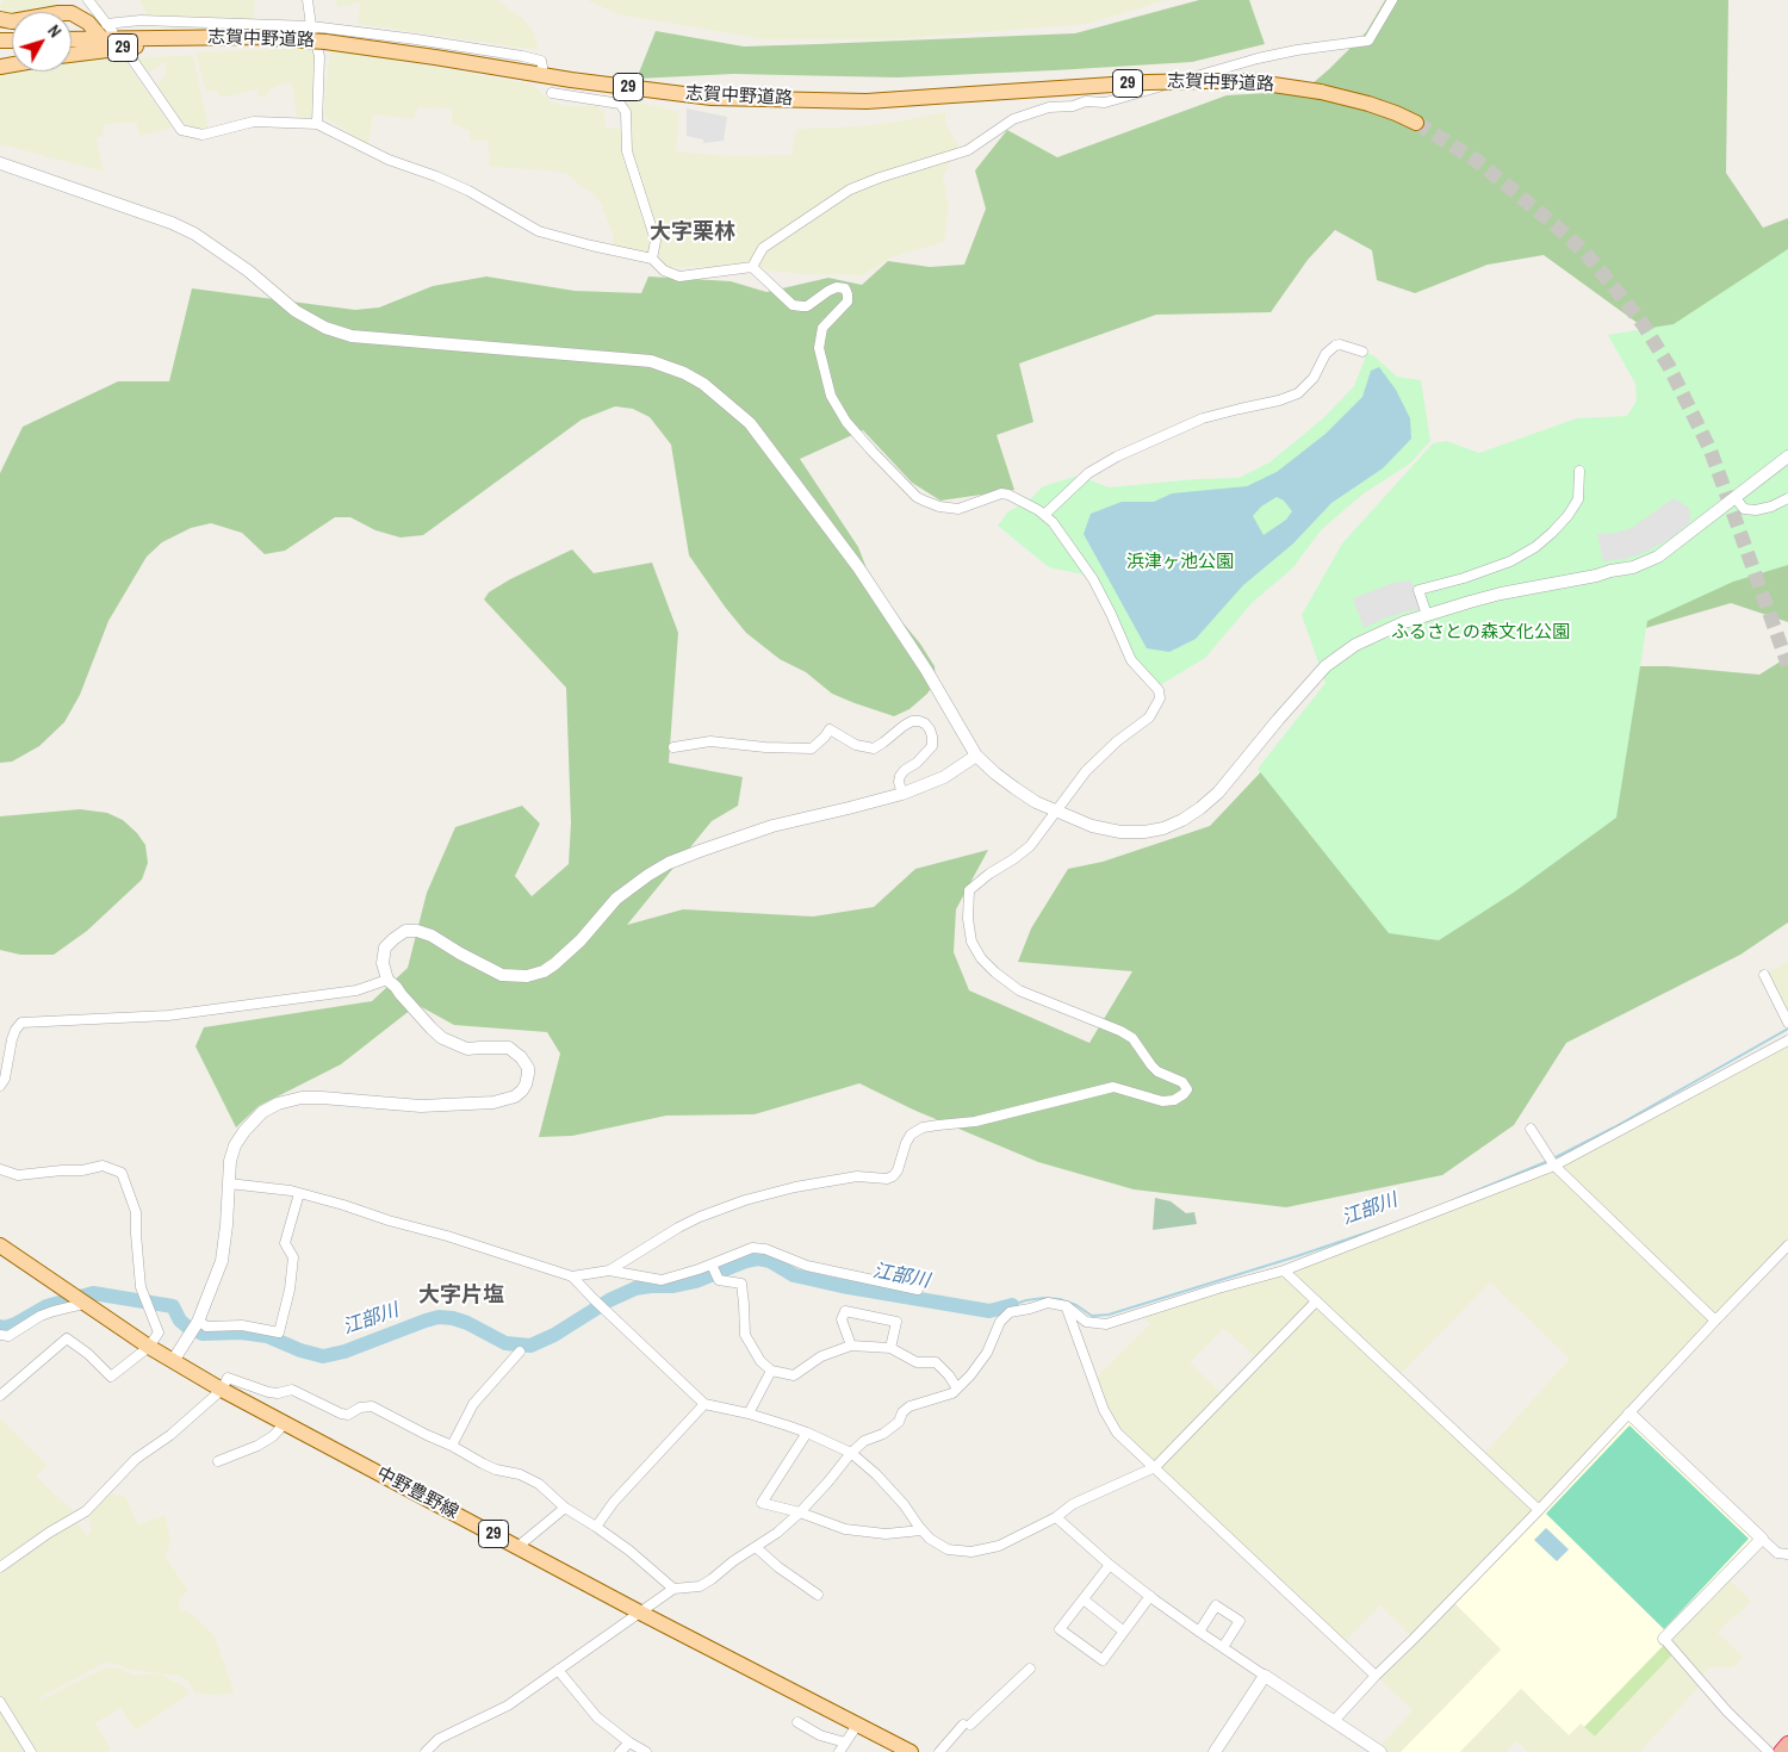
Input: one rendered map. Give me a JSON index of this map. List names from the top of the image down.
{
  "streets": {
    "main road": ["志賀中野道路", "29", "中野豊野線"]
  },
  "crossings": [
    ["志賀中野道路", "29"]
  ],
  "districts": ["大字栗林", "大字片塩"],
  "water": ["江部川"],
  "parks": ["浜津ヶ池公園", "ふるさとの森文化公園"],
  "north": "top right"
}
